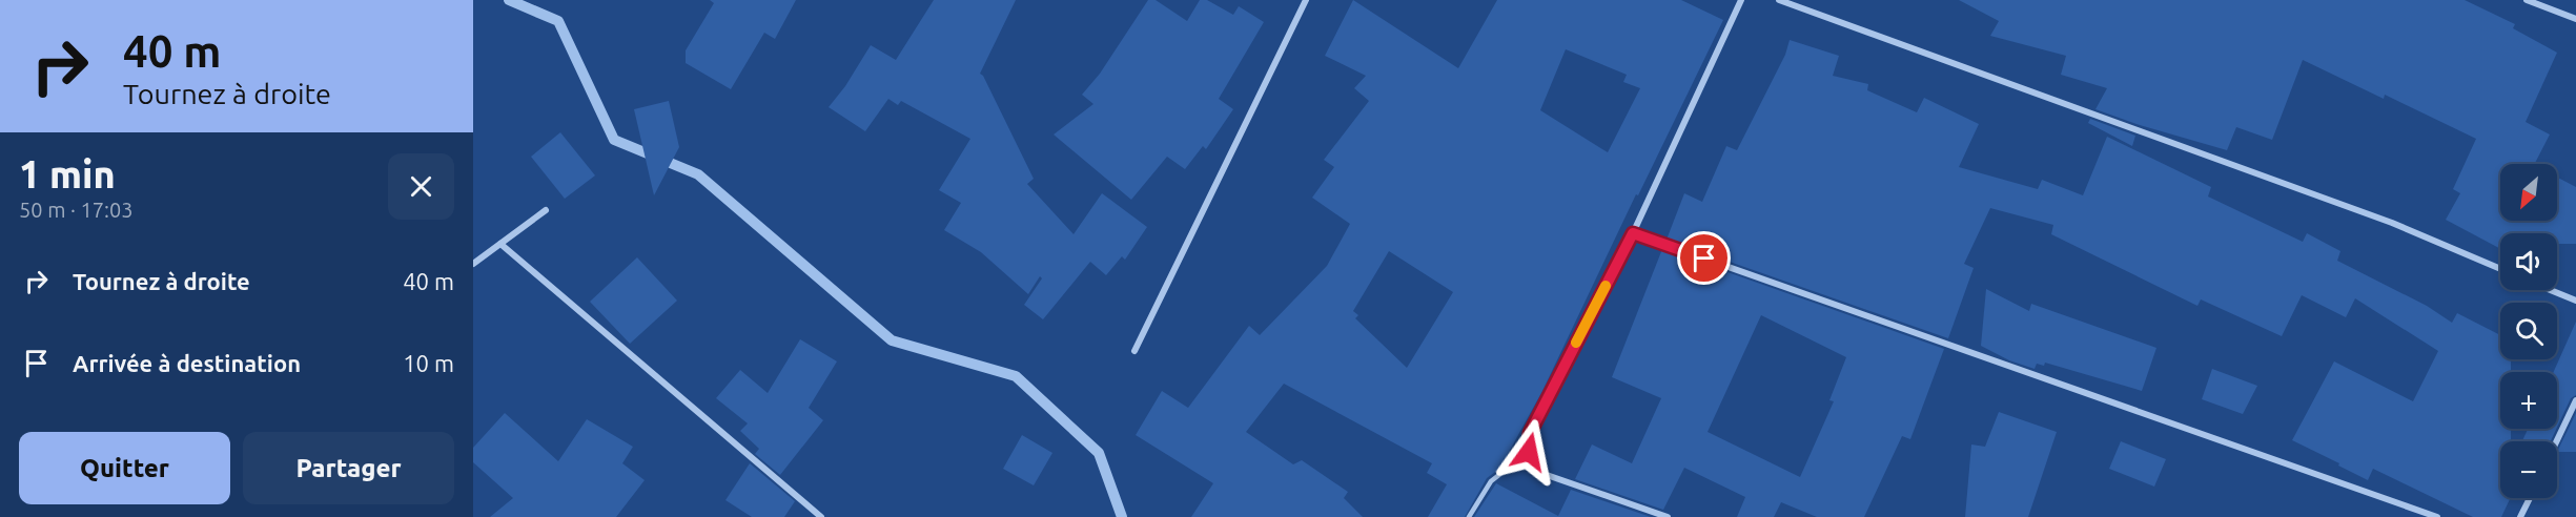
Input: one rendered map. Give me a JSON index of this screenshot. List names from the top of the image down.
{
  "north": "bottom left",
  "page": {
    "turn": ["40 m", "Tournez à droite"],
    "heading": ["1 min", "50 m · 17:03"],
    "map_buttons": ["+", "−"],
    "list": [
      {
        "name": "Tournez à droite",
        "value": "40 m"
      },
      {
        "name": "Arrivée à destination",
        "value": "10 m"
      }
    ],
    "buttons": ["Quitter", "Partager"]
  }
}
